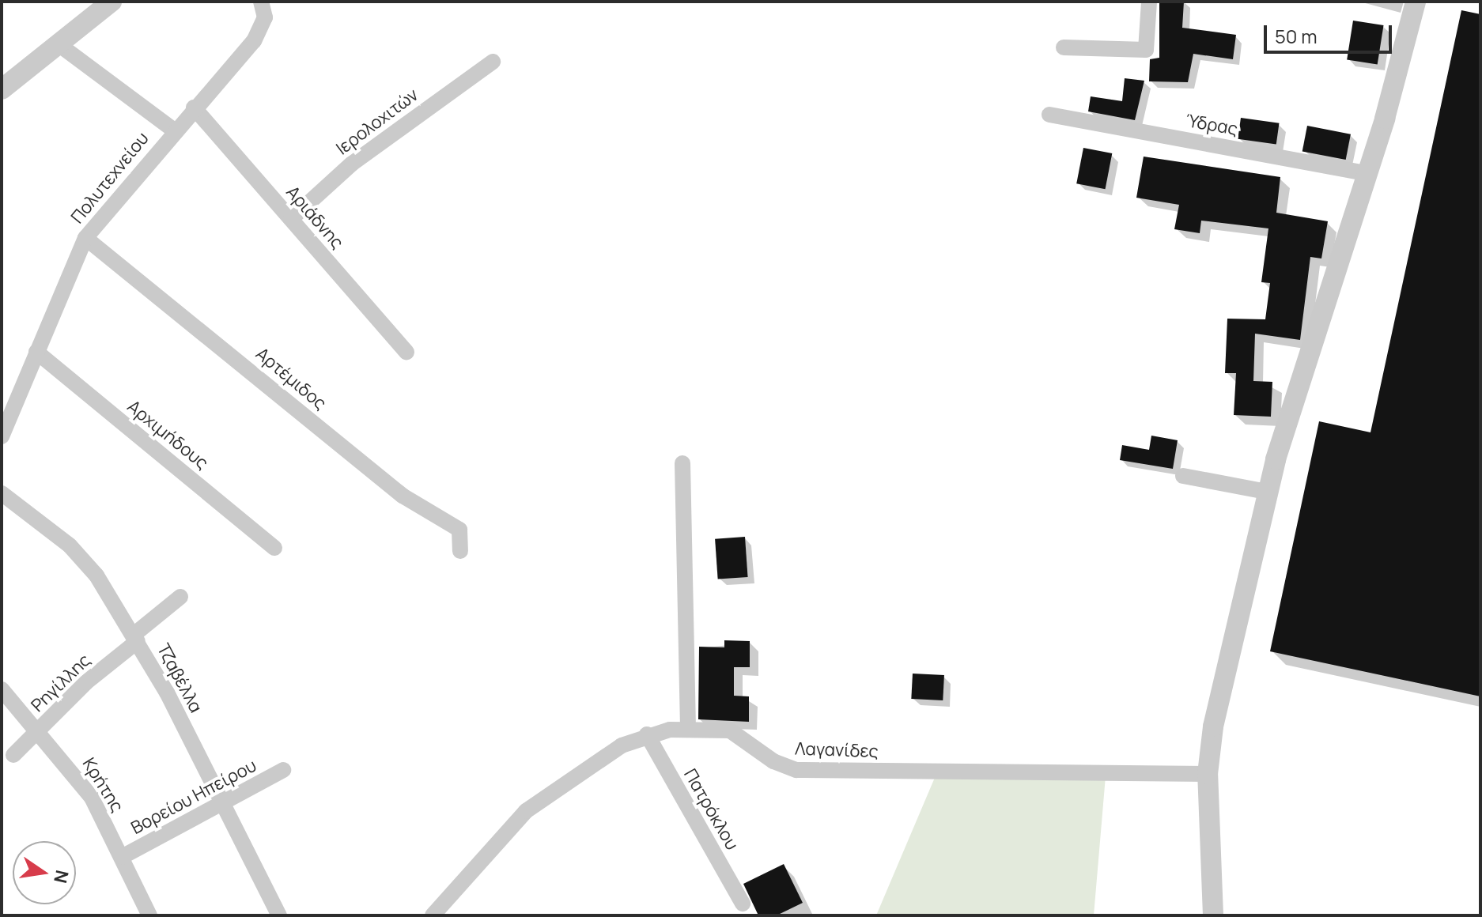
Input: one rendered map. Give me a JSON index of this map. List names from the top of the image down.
{
  "streets": {
    "street": [
      "Ιερολοχιτών",
      "Ύδρας",
      "Πολυτεχνείου",
      "Αριάδνης",
      "Αρτέμιδος",
      "Αρχιμήδους",
      "Τζαβέλλα",
      "Ρηγίλλης",
      "Λαγανίδες",
      "Κρήτης",
      "Βορείου Ηπείρου",
      "Πατρόκλου"
    ]
  },
  "crossings": [
    ["Ιερολοχιτών", "Αριάδνης"],
    ["Πολυτεχνείου", "Αριάδνης"],
    ["Πολυτεχνείου", "Αρτέμιδος"],
    ["Πολυτεχνείου", "Αρχιμήδους"],
    ["Τζαβέλλα", "Ρηγίλλης"],
    ["Τζαβέλλα", "Βορείου Ηπείρου"],
    ["Ρηγίλλης", "Κρήτης"],
    ["Λαγανίδες", "Πατρόκλου"],
    ["Κρήτης", "Βορείου Ηπείρου"]
  ],
  "scale_bar": "50 m",
  "north": "right"
}
